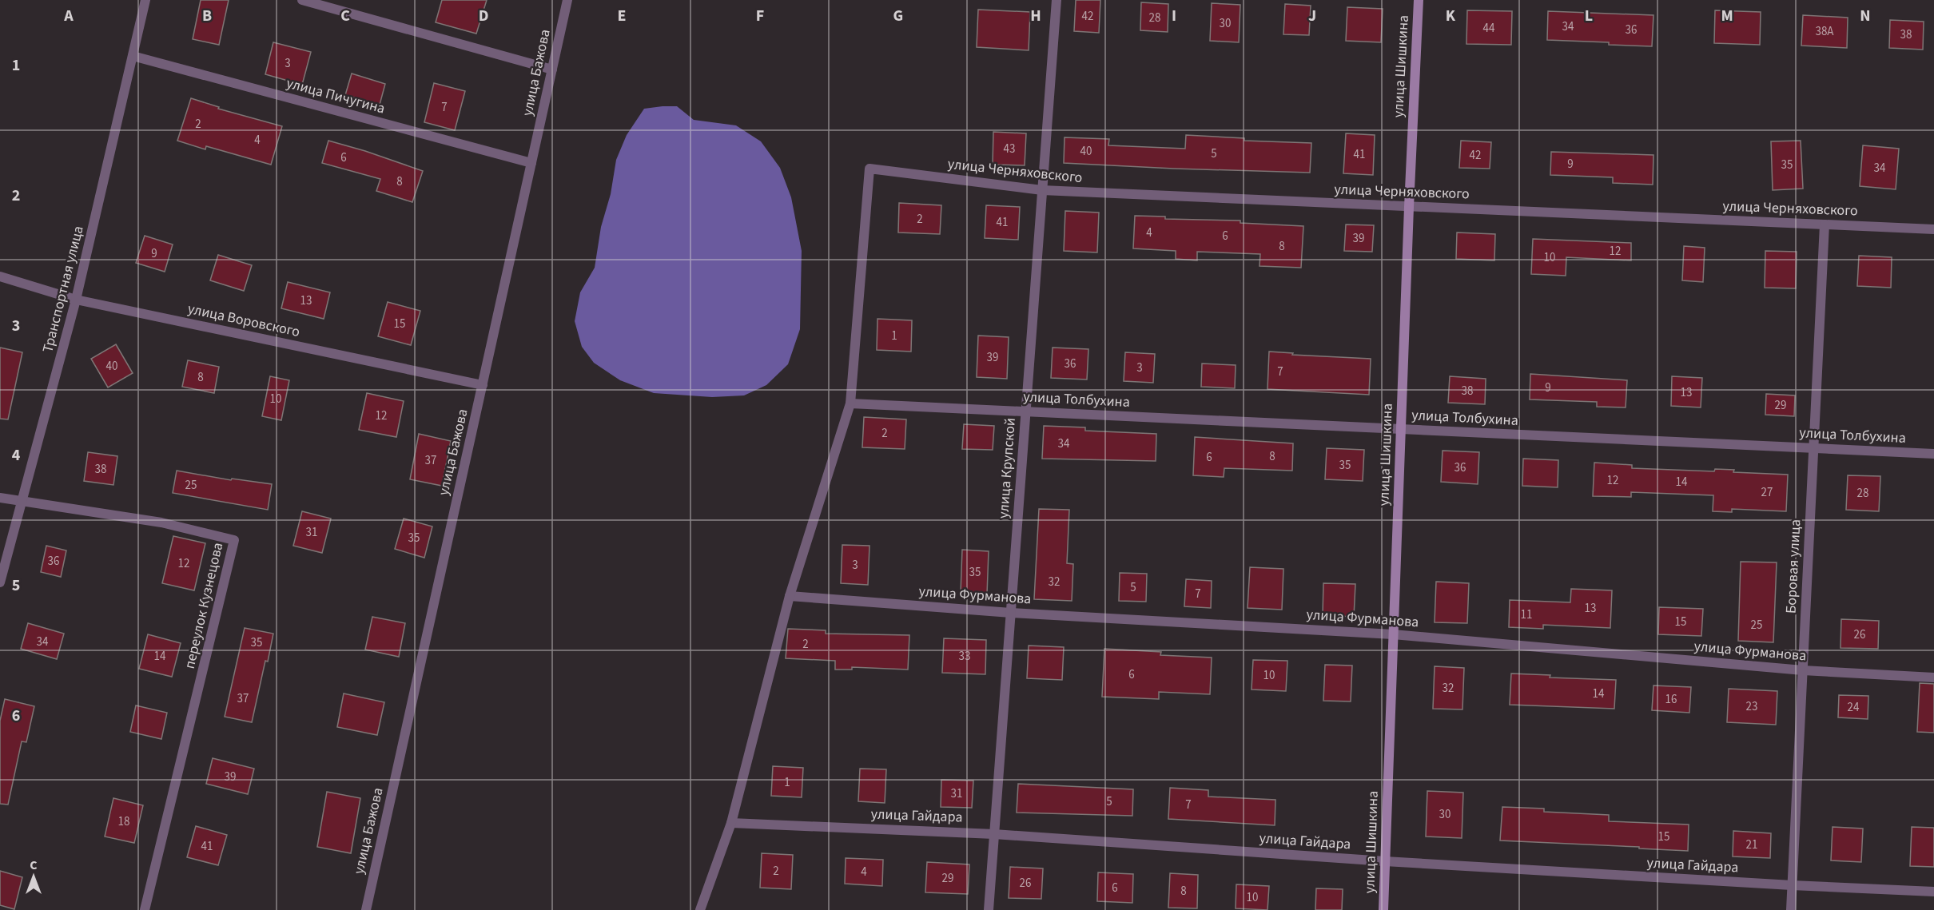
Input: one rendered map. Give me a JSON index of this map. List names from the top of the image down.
{
  "streets": {
    "street": [
      "улица Шишкина",
      "улица Бажова",
      "улица Пичугина",
      "улица Черняховского",
      "Транспортная улица",
      "улица Воровского",
      "улица Толбухина",
      "улица Крупской",
      "Боровая улица",
      "улица Фурманова",
      "переулок Кузнецова",
      "улица Гайдара"
    ]
  },
  "crossings": [
    ["улица Шишкина", "улица Черняховского"],
    ["улица Шишкина", "улица Толбухина"],
    ["улица Шишкина", "улица Фурманова"],
    ["улица Шишкина", "улица Гайдара"],
    ["улица Бажова", "улица Пичугина"],
    ["улица Бажова", "улица Воровского"],
    ["улица Пичугина", "Транспортная улица"],
    ["улица Черняховского", "улица Толбухина"],
    ["улица Черняховского", "улица Крупской"],
    ["улица Черняховского", "Боровая улица"],
    ["Транспортная улица", "улица Воровского"],
    ["Транспортная улица", "переулок Кузнецова"],
    ["улица Толбухина", "улица Крупской"],
    ["улица Толбухина", "Боровая улица"],
    ["улица Крупской", "улица Фурманова"],
    ["улица Крупской", "улица Гайдара"],
    ["Боровая улица", "улица Фурманова"],
    ["Боровая улица", "улица Гайдара"]
  ],
  "house_numbers": [
    "42",
    "28",
    "30",
    "34",
    "44",
    "36",
    "38А",
    "38",
    "3",
    "7",
    "2",
    "4",
    "43",
    "40",
    "5",
    "41",
    "42",
    "6",
    "9",
    "35",
    "34",
    "8",
    "2",
    "41",
    "4",
    "6",
    "39",
    "8",
    "12",
    "9",
    "10",
    "13",
    "15",
    "1",
    "39",
    "36",
    "40",
    "3",
    "7",
    "8",
    "9",
    "38",
    "13",
    "10",
    "29",
    "12",
    "2",
    "34",
    "8",
    "6",
    "37",
    "35",
    "36",
    "38",
    "12",
    "14",
    "25",
    "27",
    "28",
    "31",
    "35",
    "36",
    "12",
    "3",
    "35",
    "32",
    "5",
    "7",
    "13",
    "11",
    "15",
    "25",
    "26",
    "34",
    "35",
    "2",
    "14",
    "33",
    "6",
    "10",
    "32",
    "14",
    "37",
    "16",
    "23",
    "24",
    "39",
    "1",
    "31",
    "5",
    "7",
    "30",
    "18",
    "15",
    "21",
    "41",
    "2",
    "4",
    "29",
    "26",
    "6",
    "8",
    "10"
  ],
  "north": "top",
  "grid": {
    "columns": [
      "A",
      "B",
      "C",
      "D",
      "E",
      "F",
      "G",
      "H",
      "I",
      "J",
      "K",
      "L",
      "M",
      "N"
    ],
    "rows": [
      "1",
      "2",
      "3",
      "4",
      "5",
      "6"
    ]
  }
}
